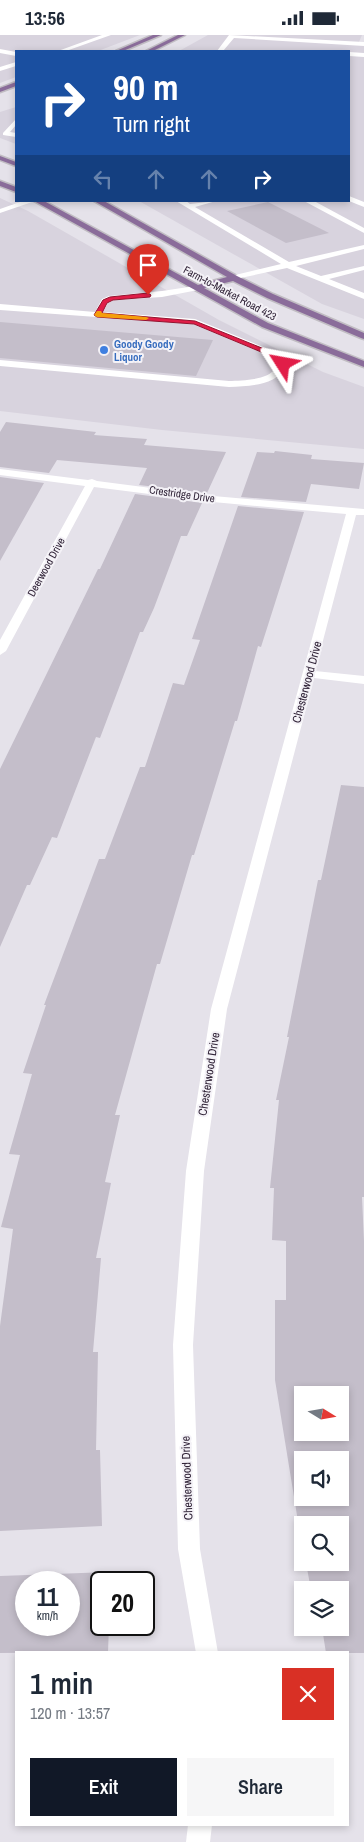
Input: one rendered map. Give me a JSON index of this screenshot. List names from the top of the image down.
{
  "streets": {
    "main road": ["Farm-to-Market Road 423"],
    "street": ["Crestridge Drive", "Deerwood Drive", "Chesterwood Drive"]
  },
  "crossings": [
    ["Crestridge Drive", "Deerwood Drive"],
    ["Crestridge Drive", "Chesterwood Drive"]
  ],
  "places": ["Goody Goody Liquor"],
  "north": "right",
  "page": {
    "status": "13:56",
    "turn": ["90 m", "Turn right"],
    "speed": "11 km/h",
    "limit": "20",
    "heading": ["1 min", "120 m · 13:57"],
    "buttons": ["Exit", "Share"]
  }
}
